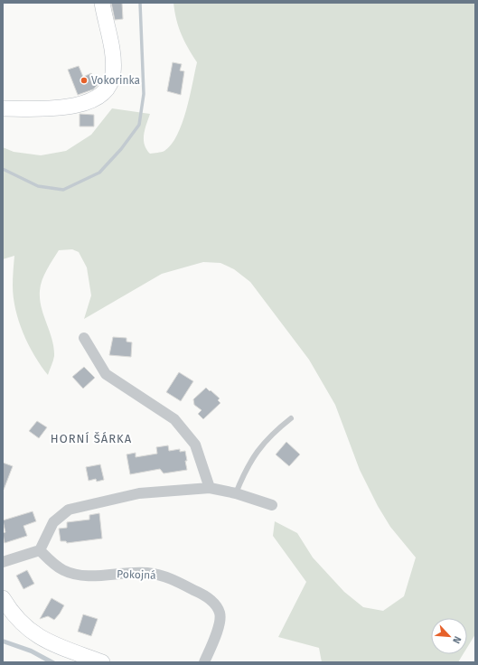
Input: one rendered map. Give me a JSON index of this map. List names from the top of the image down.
{
  "streets": {
    "street": ["Pokojná"]
  },
  "districts": ["HORNÍ ŠÁRKA"],
  "places": ["Vokorinka"],
  "north": "bottom right"
}
